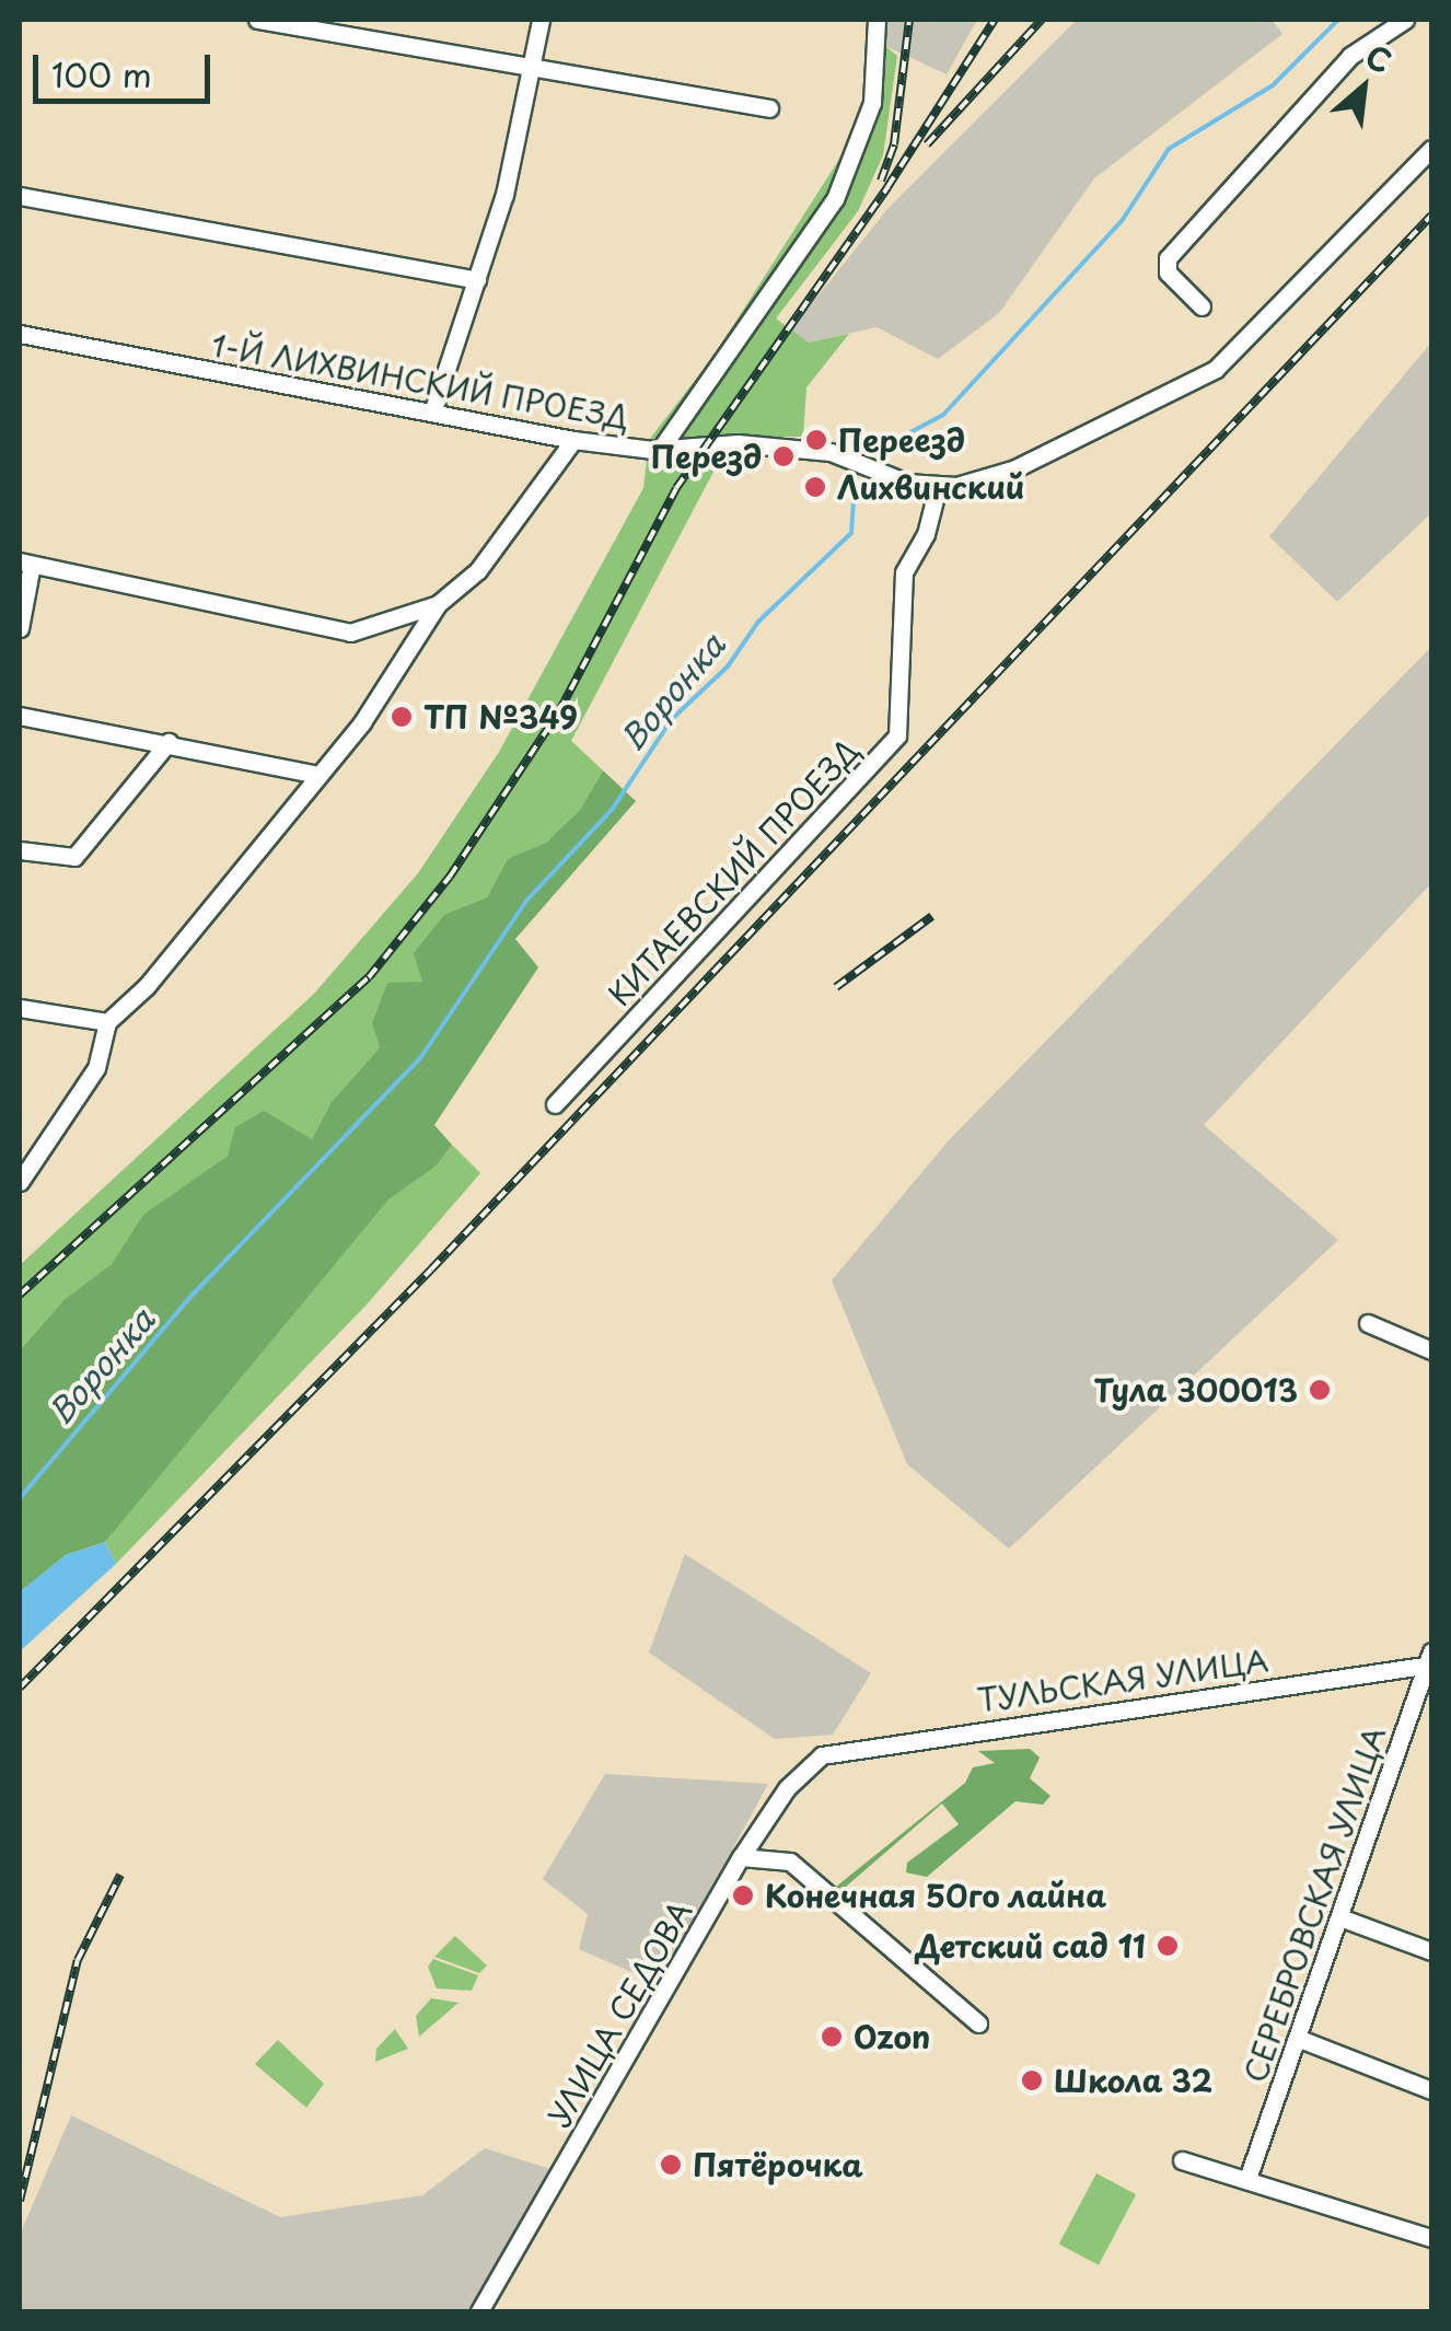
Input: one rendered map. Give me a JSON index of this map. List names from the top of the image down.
{
  "streets": {
    "street": [
      "1-Й ЛИХВИНСКИЙ ПРОЕЗД",
      "КИТАЕВСКИЙ ПРОЕЗД",
      "ТУЛЬСКАЯ УЛИЦА",
      "СЕРЕБРОВСКАЯ УЛИЦА",
      "УЛИЦА СЕДОВА"
    ]
  },
  "crossings": [
    ["1-Й ЛИХВИНСКИЙ ПРОЕЗД", "КИТАЕВСКИЙ ПРОЕЗД"],
    ["ТУЛЬСКАЯ УЛИЦА", "СЕРЕБРОВСКАЯ УЛИЦА"],
    ["ТУЛЬСКАЯ УЛИЦА", "УЛИЦА СЕДОВА"]
  ],
  "water": ["Воронка"],
  "places": [
    "Переезд",
    "Перезд",
    "Лихвинский",
    "ТП №349",
    "Тула 300013",
    "Конечная 50го лайна",
    "Детский сад 11",
    "Ozon",
    "Школа 32",
    "Пятёрочка"
  ],
  "scale_bar": "100 m",
  "north": "top right"
}
